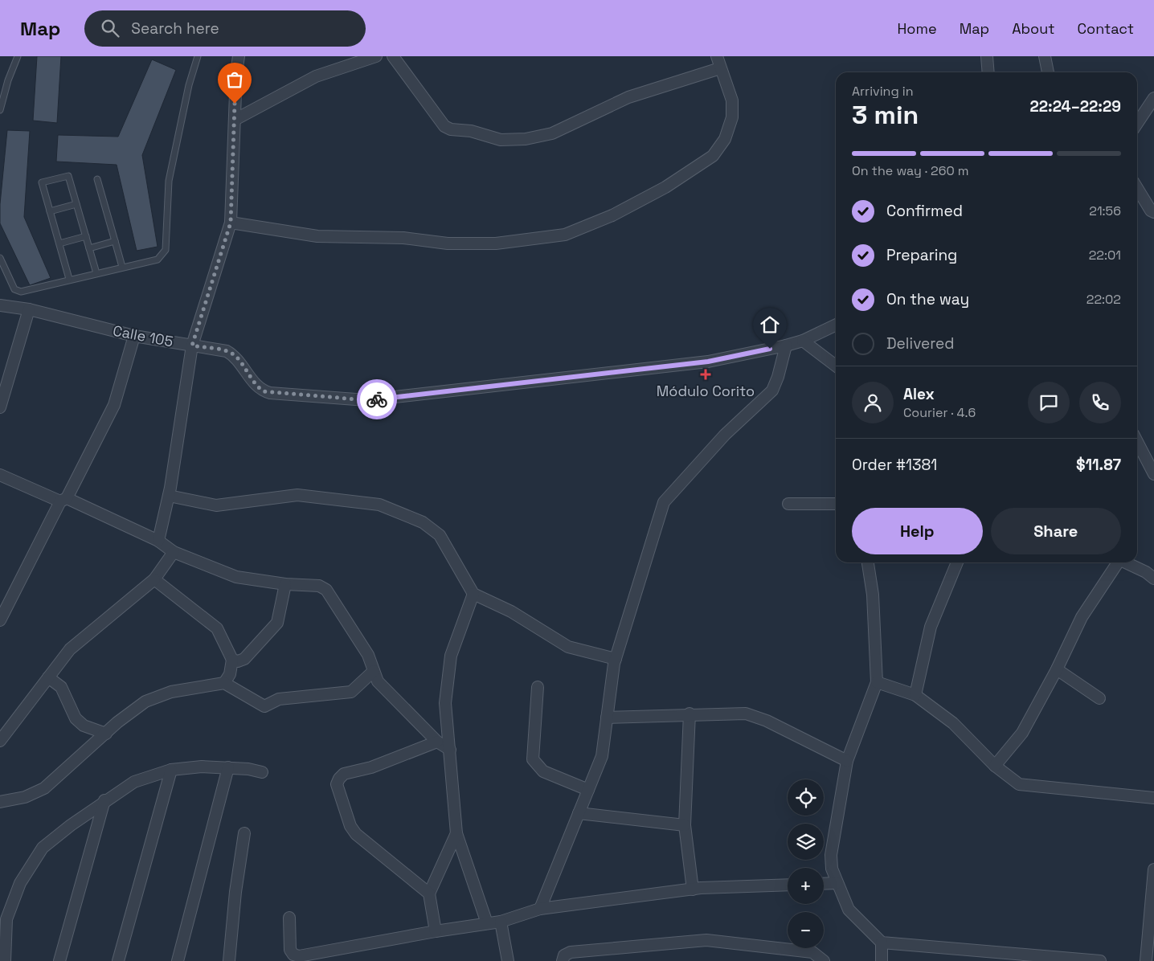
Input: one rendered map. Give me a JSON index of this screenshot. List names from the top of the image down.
{
  "streets": {
    "street": ["Calle 105"]
  },
  "places": {
    "health": ["Módulo Corito"]
  },
  "page": {
    "header": "Map",
    "search": "Search here",
    "nav": [
      "Home",
      "Map",
      "About",
      "Contact"
    ],
    "heading": ["3 min", "Arriving in", "22:24–22:29"],
    "panel": [
      "Alex",
      "Courier · 4.6",
      "Order #1381",
      "$11.87"
    ],
    "bar": "On the way · 260 m",
    "list": [
      ["Confirmed", "21:56"],
      ["Preparing", "22:01"],
      ["On the way", "22:02"],
      "Delivered"
    ],
    "buttons": ["Help", "Share"],
    "map_buttons": ["+", "−"]
  }
}
